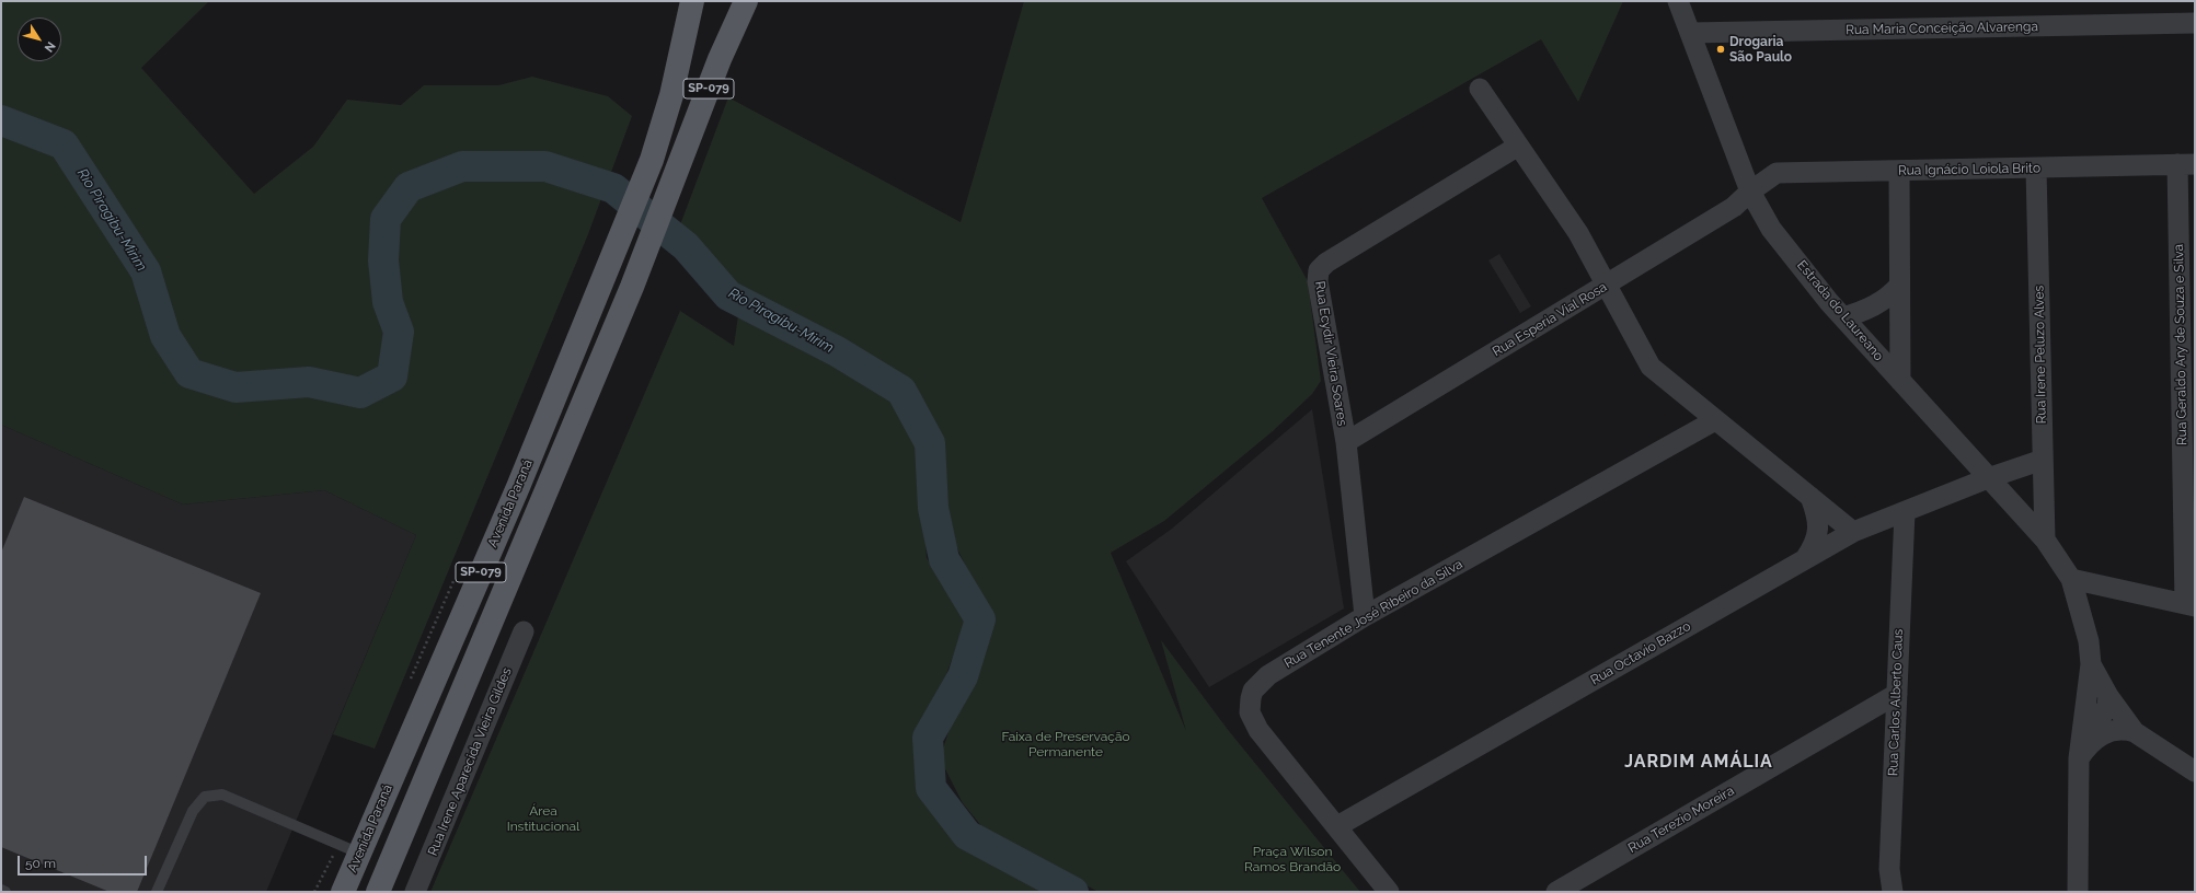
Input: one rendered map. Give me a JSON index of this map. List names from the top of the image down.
{
  "streets": {
    "main road": ["SP-079", "Avenida Paraná"],
    "street": [
      "Rua Maria Conceição Alvarenga",
      "Rua Ignácio Loiola Brito",
      "Estrada do Laureano",
      "Rua Esperia Vial Rosa",
      "Rua Geraldo Ary de Souza e Silva",
      "Rua Ecydir Vieira Soares",
      "Rua Irene Peluzo Alves",
      "Rua Tenente José Ribeiro da Silva",
      "Rua Octavio Bazzo",
      "Rua Carlos Alberto Caus",
      "Rua Irene Aparecida Vieira Gildes",
      "Rua Terezio Moreira"
    ]
  },
  "crossings": [
    ["Rua Maria Conceição Alvarenga", "Estrada do Laureano"],
    ["Rua Ignácio Loiola Brito", "Estrada do Laureano"],
    ["Rua Ignácio Loiola Brito", "Rua Esperia Vial Rosa"],
    ["Rua Ignácio Loiola Brito", "Rua Geraldo Ary de Souza e Silva"],
    ["Rua Ignácio Loiola Brito", "Rua Irene Peluzo Alves"],
    ["Estrada do Laureano", "Rua Esperia Vial Rosa"],
    ["Estrada do Laureano", "Rua Irene Peluzo Alves"],
    ["Estrada do Laureano", "Rua Octavio Bazzo"],
    ["Rua Esperia Vial Rosa", "Rua Ecydir Vieira Soares"],
    ["Rua Ecydir Vieira Soares", "Rua Tenente José Ribeiro da Silva"],
    ["Rua Irene Peluzo Alves", "Rua Octavio Bazzo"],
    ["Rua Tenente José Ribeiro da Silva", "Rua Octavio Bazzo"],
    ["Rua Octavio Bazzo", "Rua Carlos Alberto Caus"],
    ["Rua Carlos Alberto Caus", "Rua Terezio Moreira"]
  ],
  "districts": ["JARDIM AMÁLIA"],
  "water": ["Rio Piragibu-Mirim"],
  "parks": ["Faixa de Preservação Permanente", "Área Institucional", "Praça Wilson Ramos Brandão"],
  "places": ["Drogaria São Paulo"],
  "scale_bar": "50 m",
  "north": "bottom right"
}
